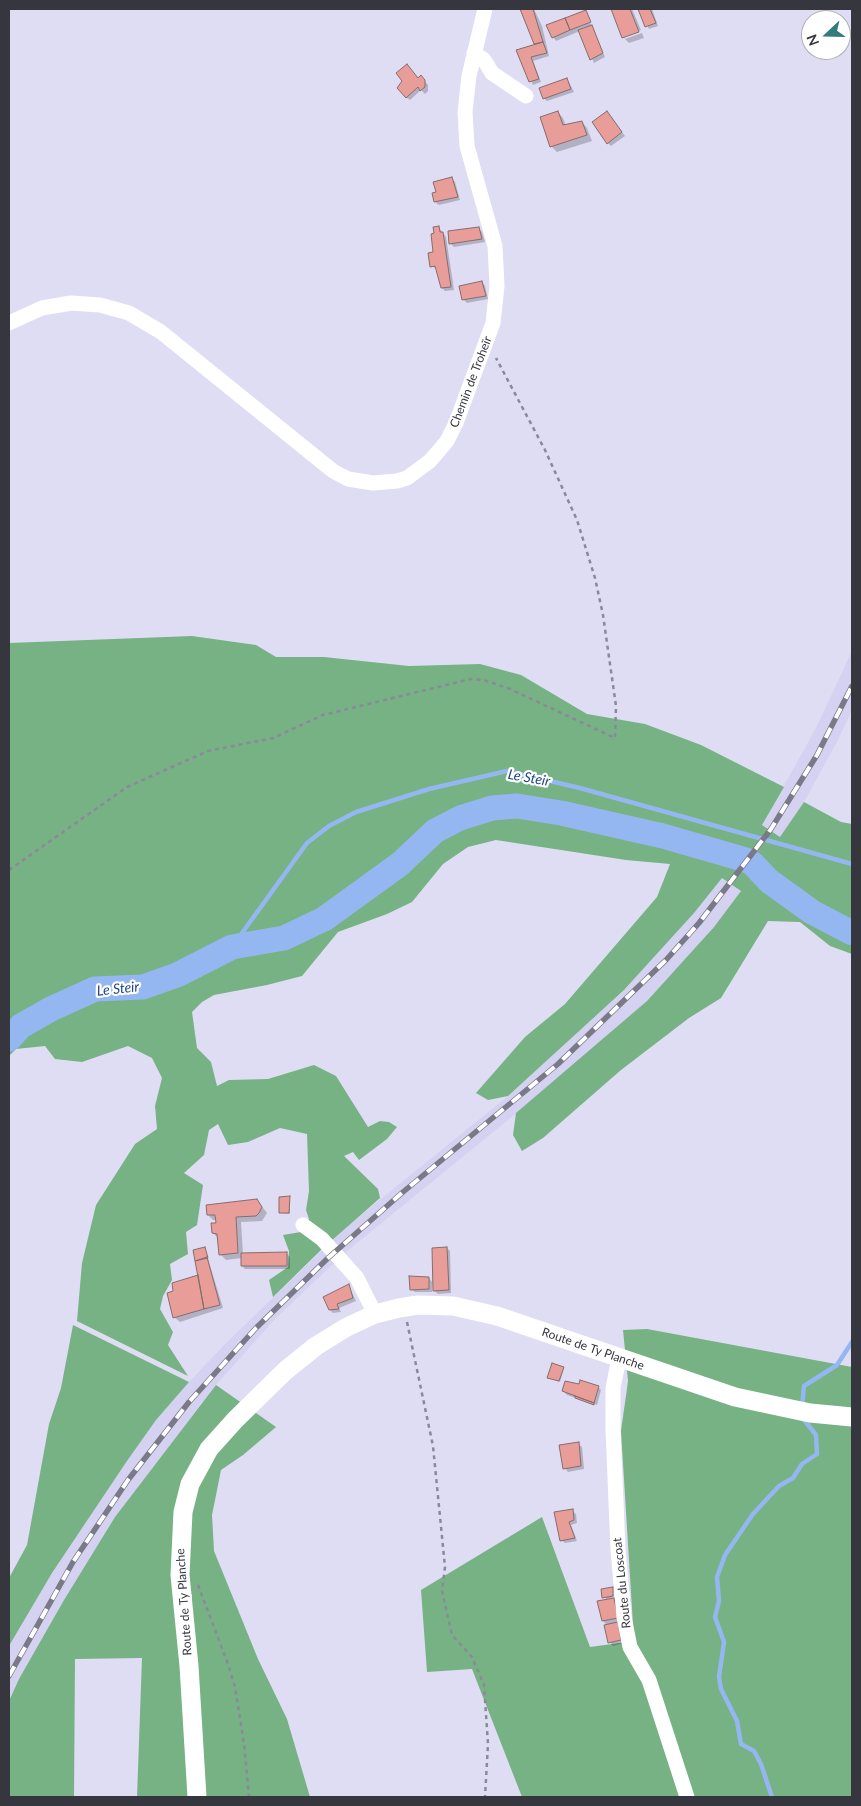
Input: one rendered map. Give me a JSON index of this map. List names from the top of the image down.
{
  "streets": {
    "street": ["Chemin de Troheïr", "Route de Ty Planche", "Route du Loscoat"]
  },
  "crossings": [
    ["Route de Ty Planche", "Route du Loscoat"]
  ],
  "water": ["Le Steir"],
  "north": "left"
}
